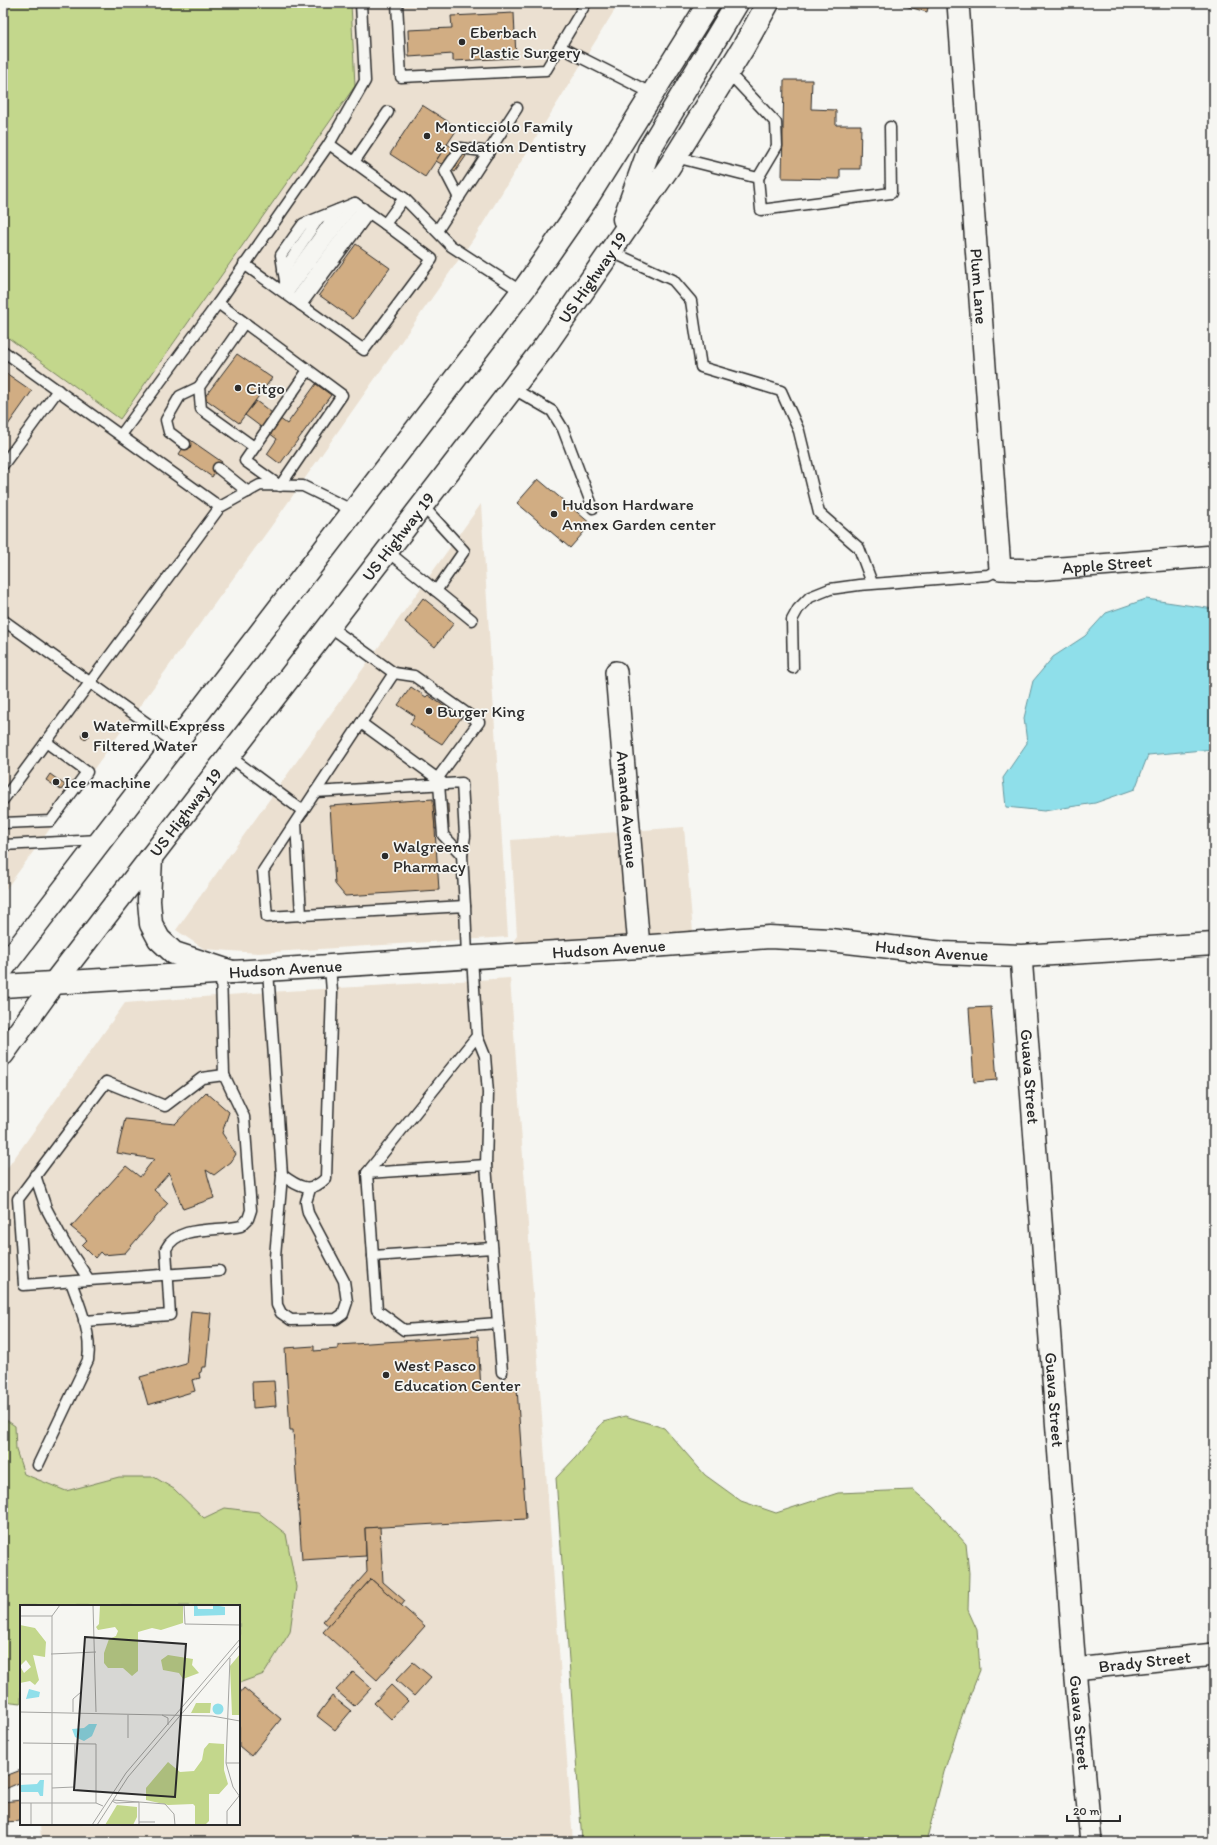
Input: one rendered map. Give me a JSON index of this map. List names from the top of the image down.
{
  "streets": {
    "main road": ["US Highway 19", "Hudson Avenue"],
    "street": [
      "Plum Lane",
      "Apple Street",
      "Amanda Avenue",
      "Guava Street",
      "Brady Street"
    ]
  },
  "crossings": [
    ["US Highway 19", "Hudson Avenue"],
    ["Plum Lane", "Apple Street"],
    ["Amanda Avenue", "Hudson Avenue"],
    ["Hudson Avenue", "Guava Street"],
    ["Guava Street", "Brady Street"]
  ],
  "places": [
    "Eberbach Plastic Surgery",
    "Monticciolo Family & Sedation Dentistry",
    "Citgo",
    "Hudson Hardware Annex Garden center",
    "Burger King",
    "Watermill Express Filtered Water",
    "Ice machine",
    "Walgreens Pharmacy",
    "West Pasco Education Center"
  ],
  "scale_bar": "20 m"
}
